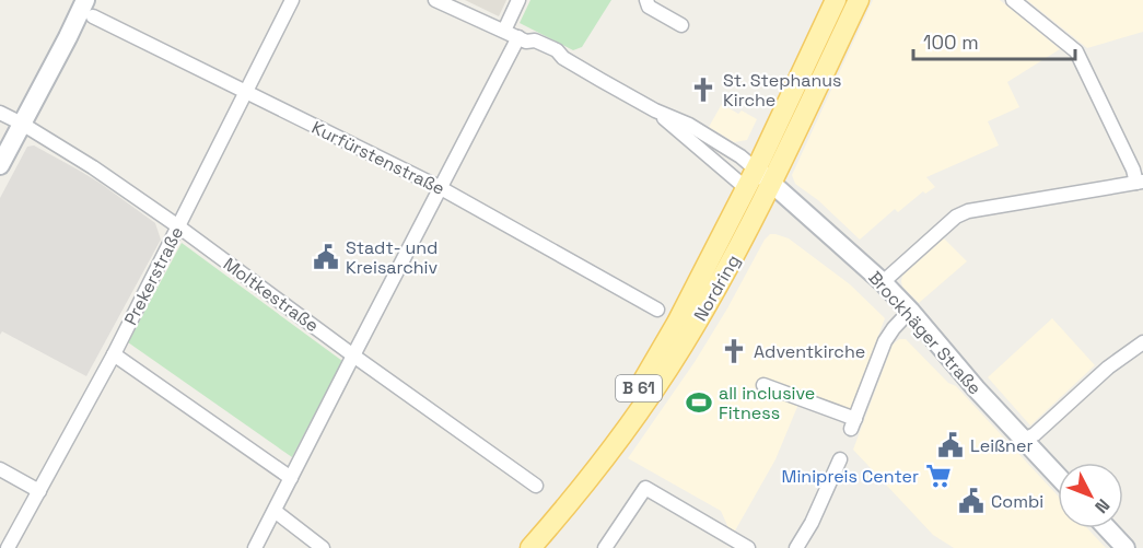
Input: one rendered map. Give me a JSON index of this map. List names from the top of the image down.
{
  "streets": {
    "main road": ["Nordring", "Brockhäger Straße", "B 61"],
    "street": ["Kurfürstenstraße", "Prekerstraße", "Moltkestraße"]
  },
  "crossings": [
    ["Kurfürstenstraße", "Prekerstraße"],
    ["Prekerstraße", "Moltkestraße"],
    ["Nordring", "Brockhäger Straße"]
  ],
  "places": {
    "church": ["St. Stephanus Kirche", "Adventkirche"],
    "public building": ["Stadt- und Kreisarchiv", "Leißner", "Combi"],
    "sports": ["all inclusive Fitness"],
    "supermarket": ["Minipreis Center"]
  },
  "scale_bar": "100 m",
  "north": "bottom right"
}
